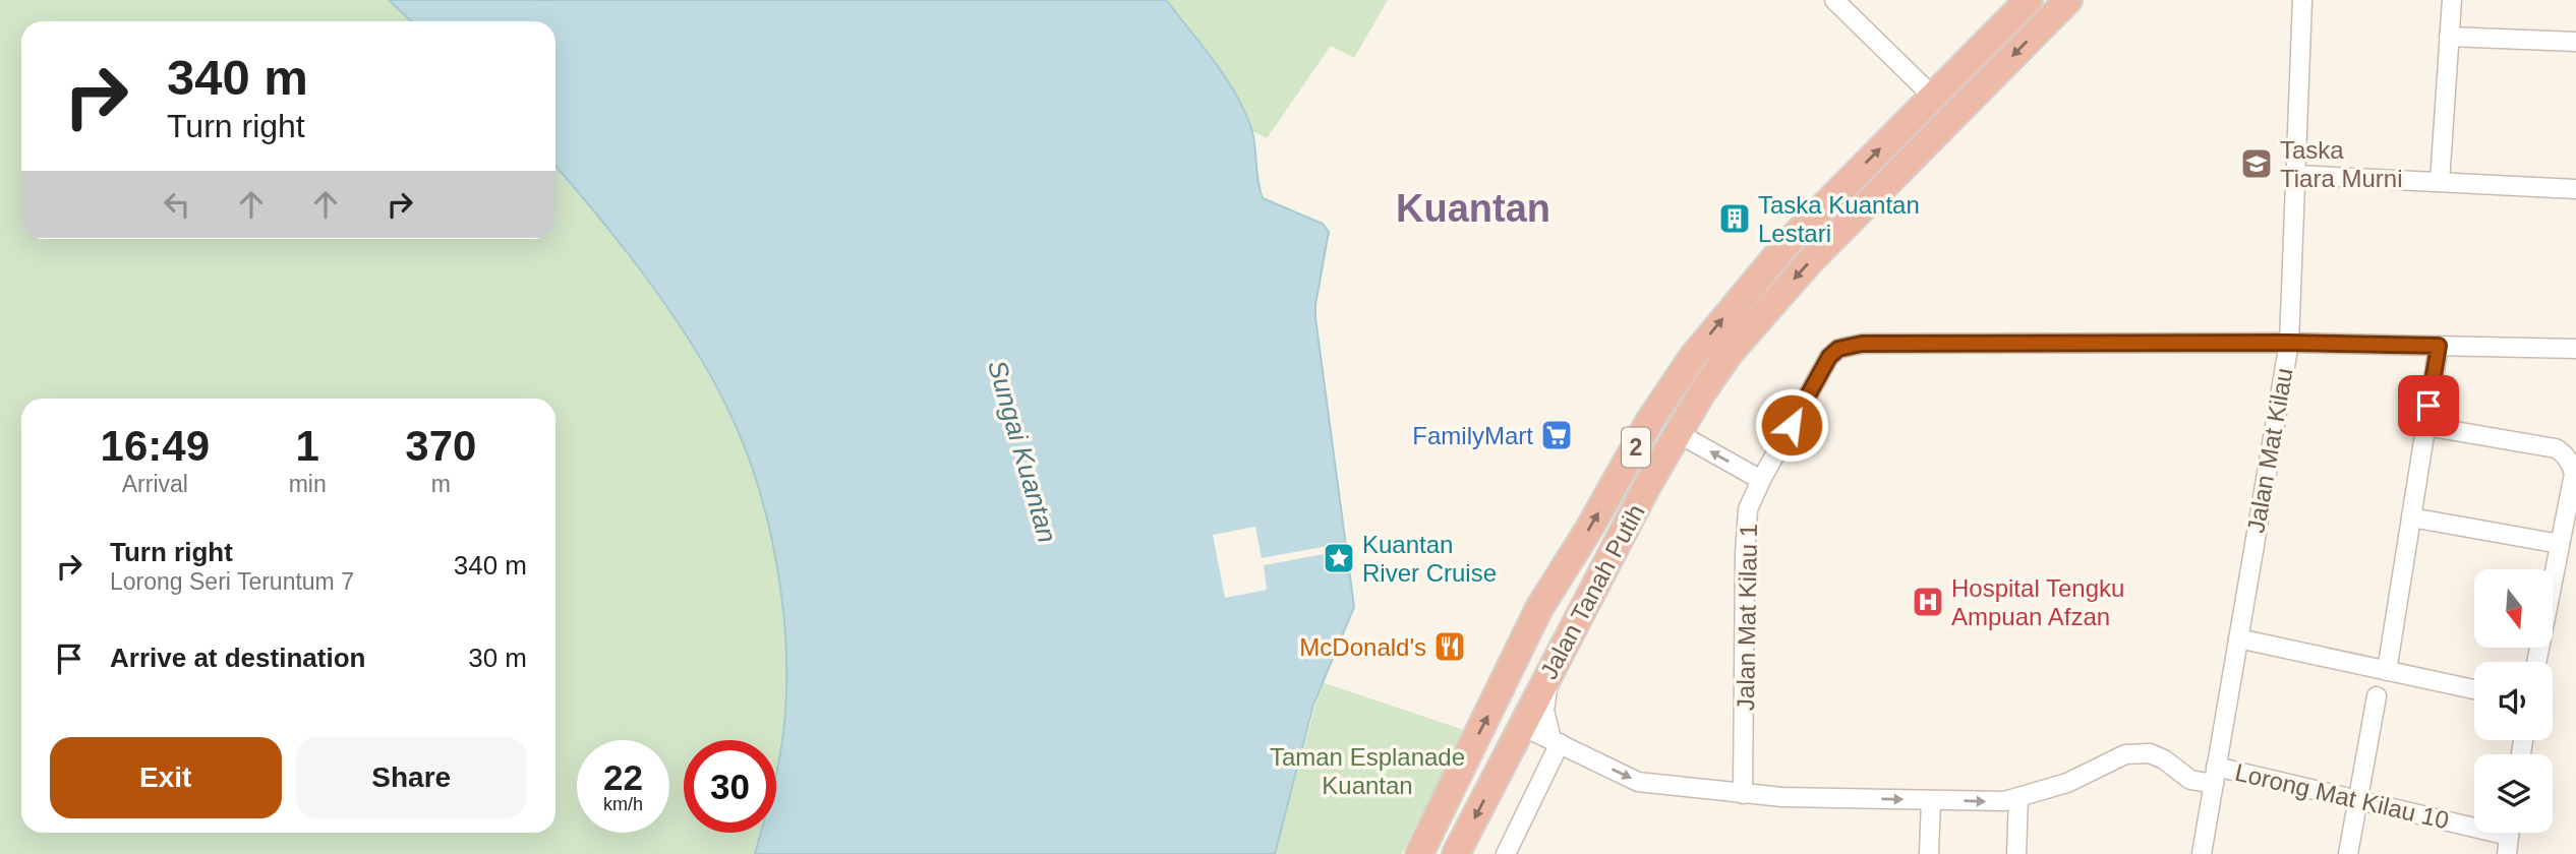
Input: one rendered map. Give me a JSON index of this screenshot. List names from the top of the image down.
{
  "streets": {
    "highway": ["2", "Jalan Tanah Putih"],
    "street": ["Jalan Mat Kilau", "Jalan Mat Kilau 1", "Lorong Mat Kilau 10"]
  },
  "crossings": [
    ["Jalan Mat Kilau", "Jalan Mat Kilau 1"],
    ["Jalan Mat Kilau", "Lorong Mat Kilau 10"],
    ["Jalan Tanah Putih", "Lorong Mat Kilau 10"],
    ["Jalan Mat Kilau 1", "Lorong Mat Kilau 10"]
  ],
  "one_way": ["Lorong Mat Kilau 10"],
  "districts": ["Kuantan"],
  "water": ["Sungai Kuantan"],
  "parks": ["Taman Esplanade Kuantan"],
  "places": {
    "school or university": ["Taska Tiara Murni"],
    "building": ["Taska Kuantan Lestari"],
    "supermarket": ["FamilyMart"],
    "place": ["Kuantan River Cruise"],
    "hospital": ["Hospital Tengku Ampuan Afzan"],
    "restaurant": ["McDonald's"]
  },
  "north": "bottom",
  "page": {
    "turn": ["340 m", "Turn right"],
    "eta": [
      "16:49",
      "Arrival",
      "1",
      "min",
      "370",
      "m"
    ],
    "list": [
      {
        "name": "Turn right",
        "note": "Lorong Seri Teruntum 7",
        "value": "340 m"
      },
      {
        "name": "Arrive at destination",
        "value": "30 m"
      }
    ],
    "buttons": ["Exit", "Share"],
    "speed": "22 km/h",
    "limit": "30"
  }
}
